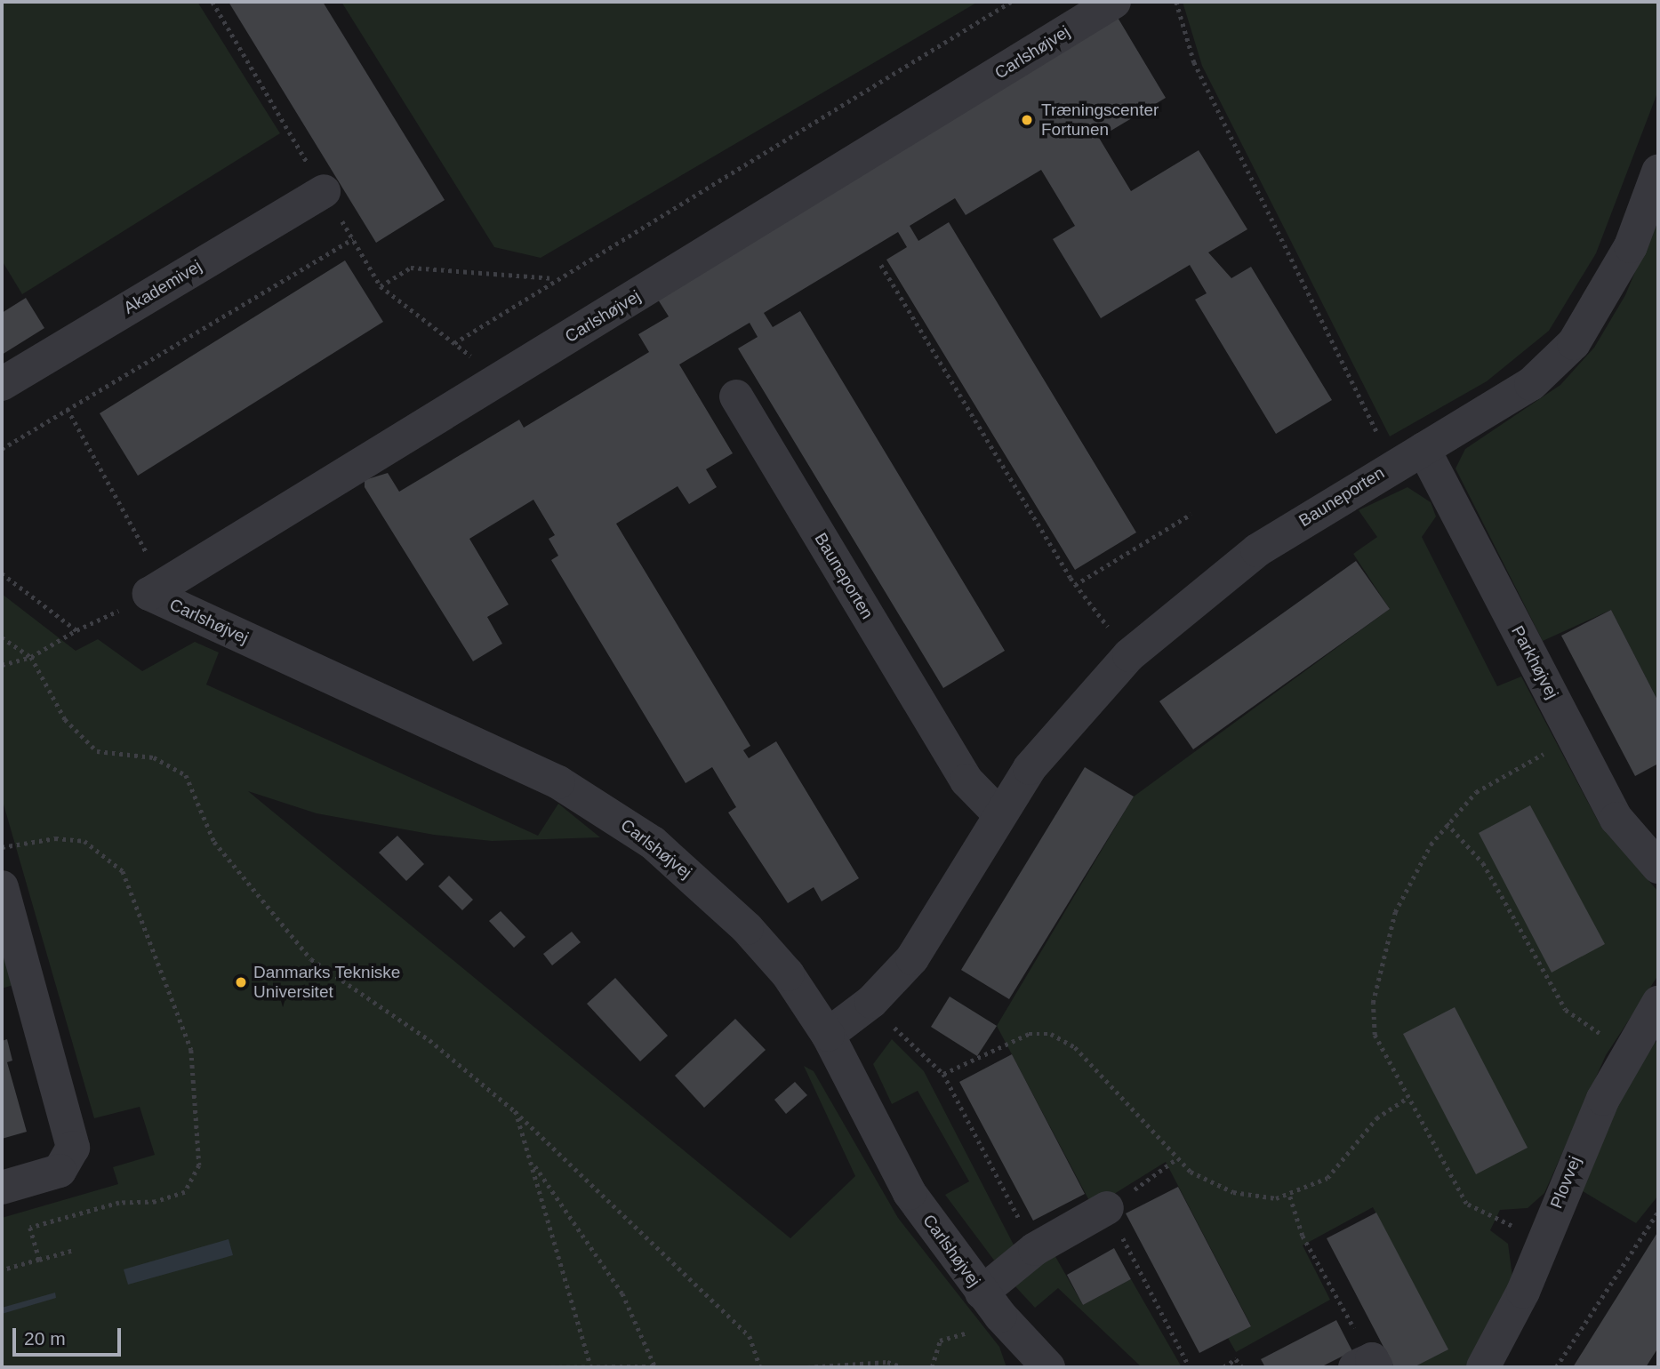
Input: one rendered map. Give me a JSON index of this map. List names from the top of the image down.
{
  "streets": {
    "street": [
      "Carlshøjvej",
      "Akademivej",
      "Bauneporten",
      "Parkhøjvej",
      "Plovvej"
    ]
  },
  "crossings": [
    ["Carlshøjvej", "Bauneporten"],
    ["Bauneporten", "Parkhøjvej"]
  ],
  "places": ["Træningscenter Fortunen", "Danmarks Tekniske Universitet"],
  "scale_bar": "20 m"
}
